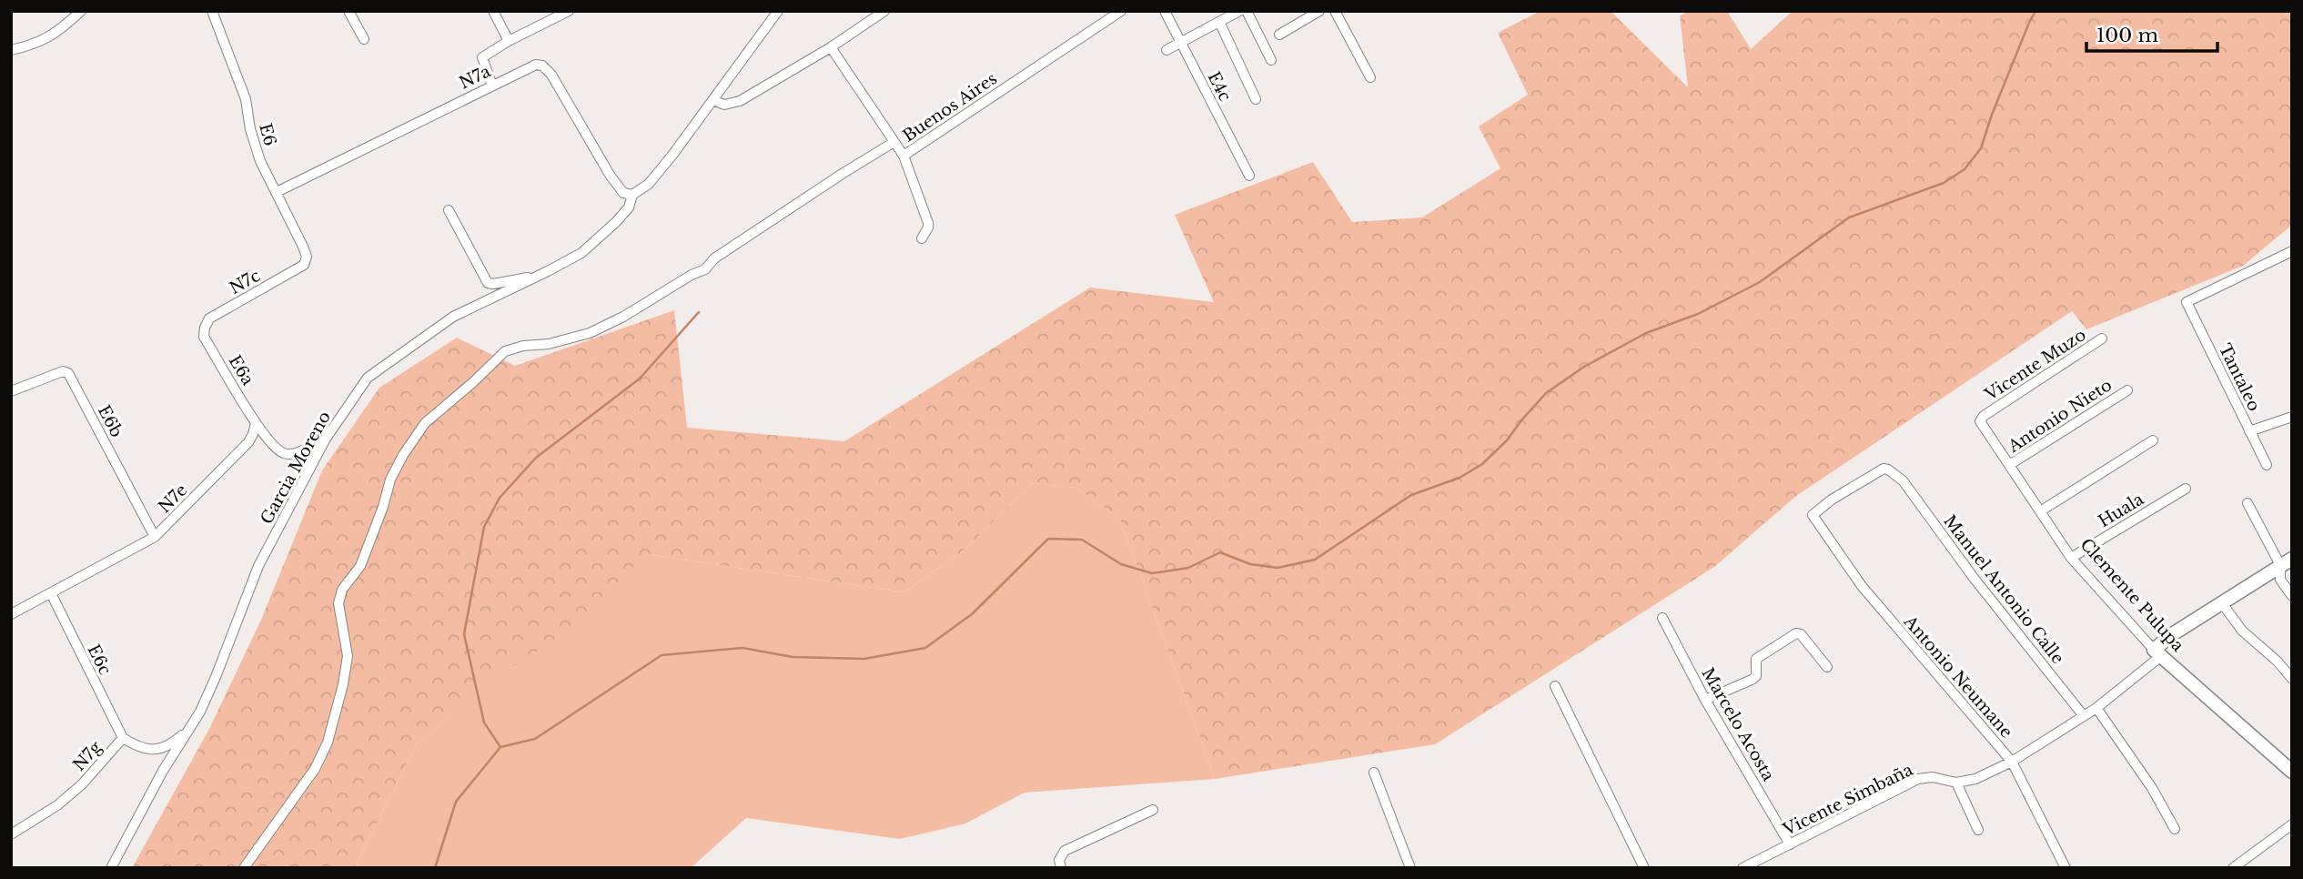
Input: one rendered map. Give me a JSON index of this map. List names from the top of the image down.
{
  "streets": {
    "street": [
      "N7a",
      "E4c",
      "Buenos Aires",
      "E6",
      "N7c",
      "Vicente Muzo",
      "E6a",
      "Tantaleo",
      "Antonio Nieto",
      "E6b",
      "Garcia Moreno",
      "N7e",
      "Huala",
      "Manuel Antonio Calle",
      "Clemente Pulupa",
      "E6c",
      "Antonio Neumane",
      "Marcelo Acosta",
      "N7g",
      "Vicente Simbaña"
    ]
  },
  "crossings": [
    ["N7a", "E6"],
    ["N7a", "Garcia Moreno"],
    ["E6", "N7c"],
    ["N7c", "E6a"],
    ["Vicente Muzo", "Clemente Pulupa"],
    ["E6a", "N7e"],
    ["Antonio Nieto", "Clemente Pulupa"],
    ["E6b", "N7e"],
    ["Garcia Moreno", "N7g"],
    ["N7e", "E6c"],
    ["Huala", "Clemente Pulupa"],
    ["Manuel Antonio Calle", "Antonio Neumane"],
    ["Manuel Antonio Calle", "Vicente Simbaña"],
    ["Clemente Pulupa", "Vicente Simbaña"],
    ["E6c", "N7g"],
    ["Antonio Neumane", "Vicente Simbaña"],
    ["Marcelo Acosta", "Vicente Simbaña"]
  ],
  "scale_bar": "100 m"
}
